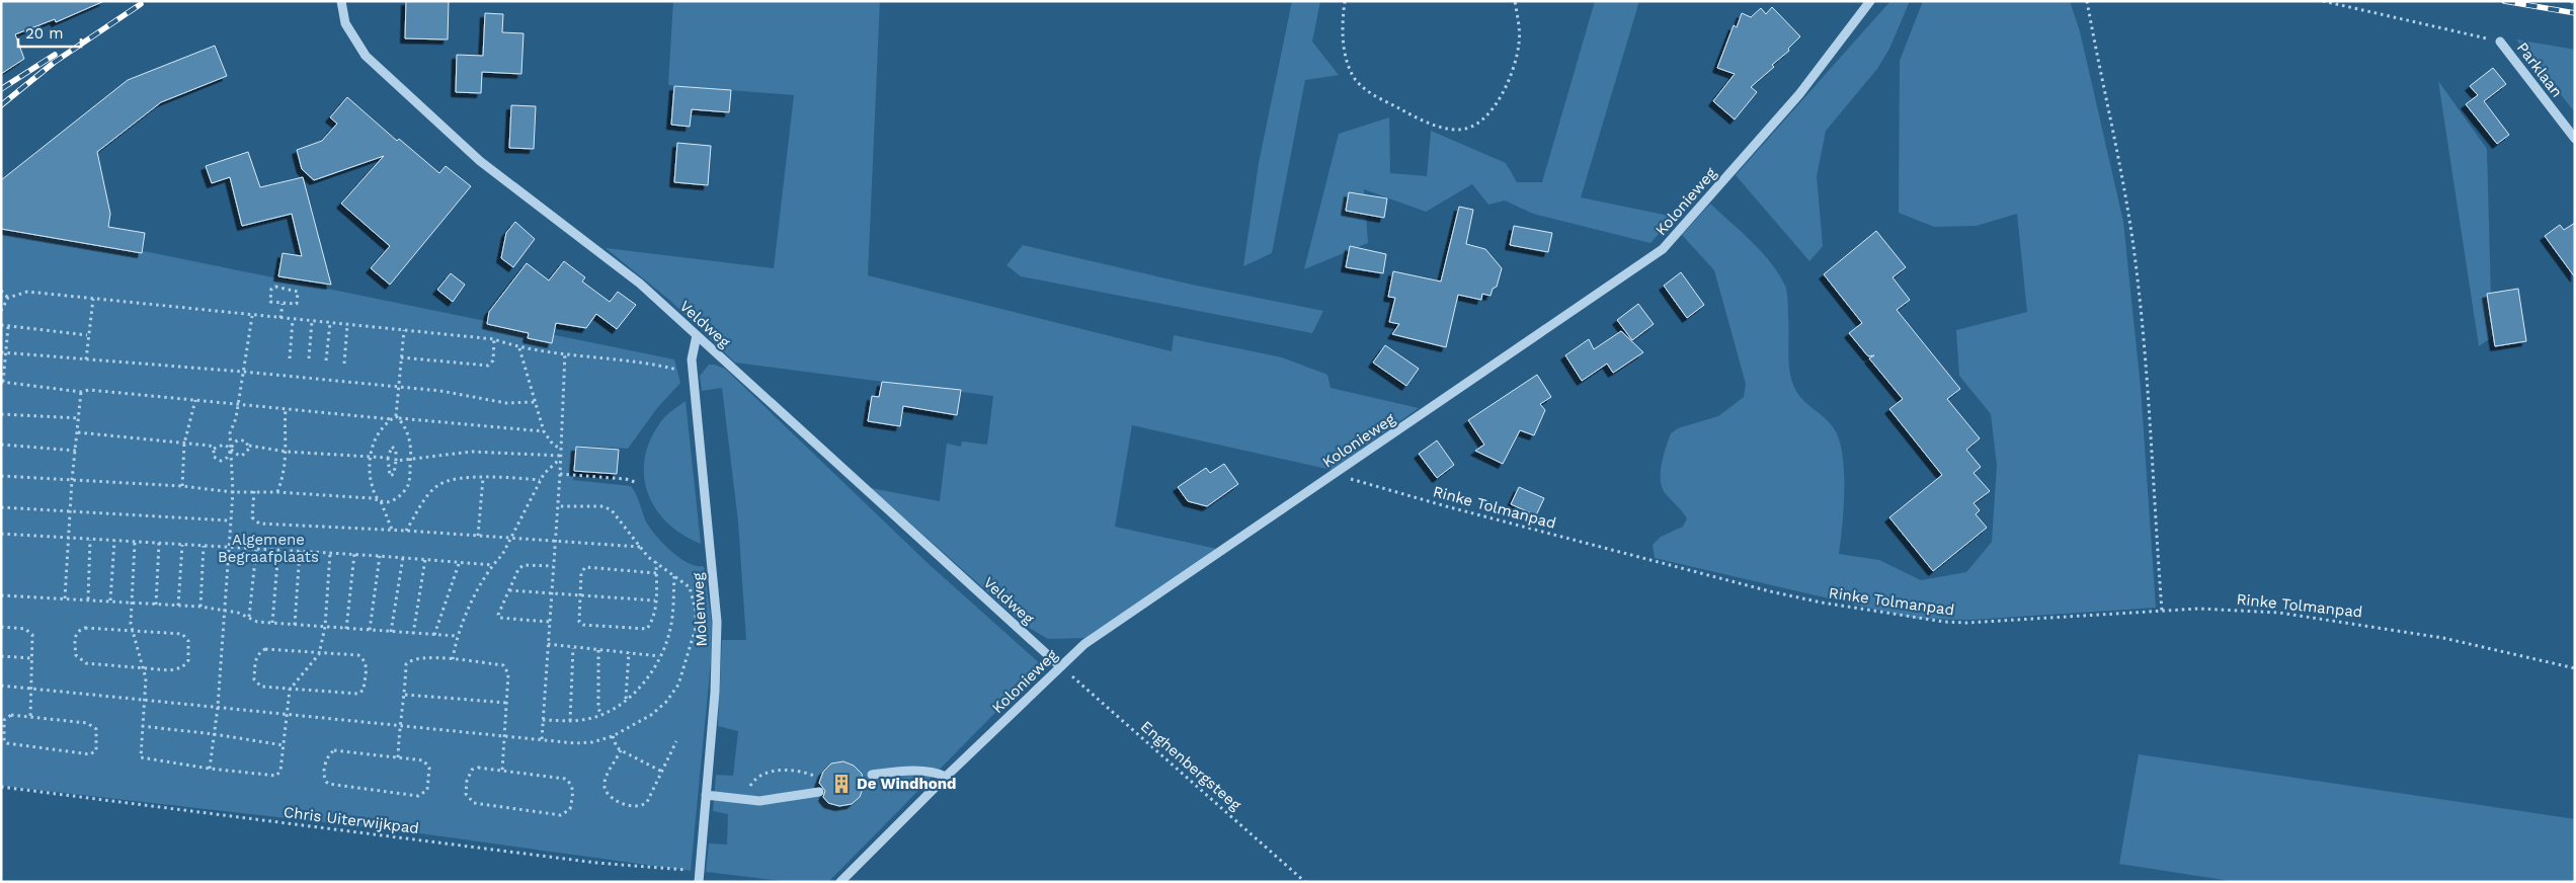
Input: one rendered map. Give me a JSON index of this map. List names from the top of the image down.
{
  "streets": {
    "street": [
      "Parklaan",
      "Kolonieweg",
      "Veldweg",
      "Molenweg"
    ],
    "path": ["Rinke Tolmanpad", "Enghenbergsteeg", "Chris Uiterwijkpad"]
  },
  "crossings": [
    ["Kolonieweg", "Veldweg"],
    ["Kolonieweg", "Rinke Tolmanpad"],
    ["Kolonieweg", "Enghenbergsteeg"],
    ["Veldweg", "Molenweg"],
    ["Veldweg", "Enghenbergsteeg"],
    ["Molenweg", "Chris Uiterwijkpad"]
  ],
  "parks": ["Algemene Begraafplaats"],
  "places": {
    "building": ["De Windhond"]
  },
  "scale_bar": "20 m"
}
